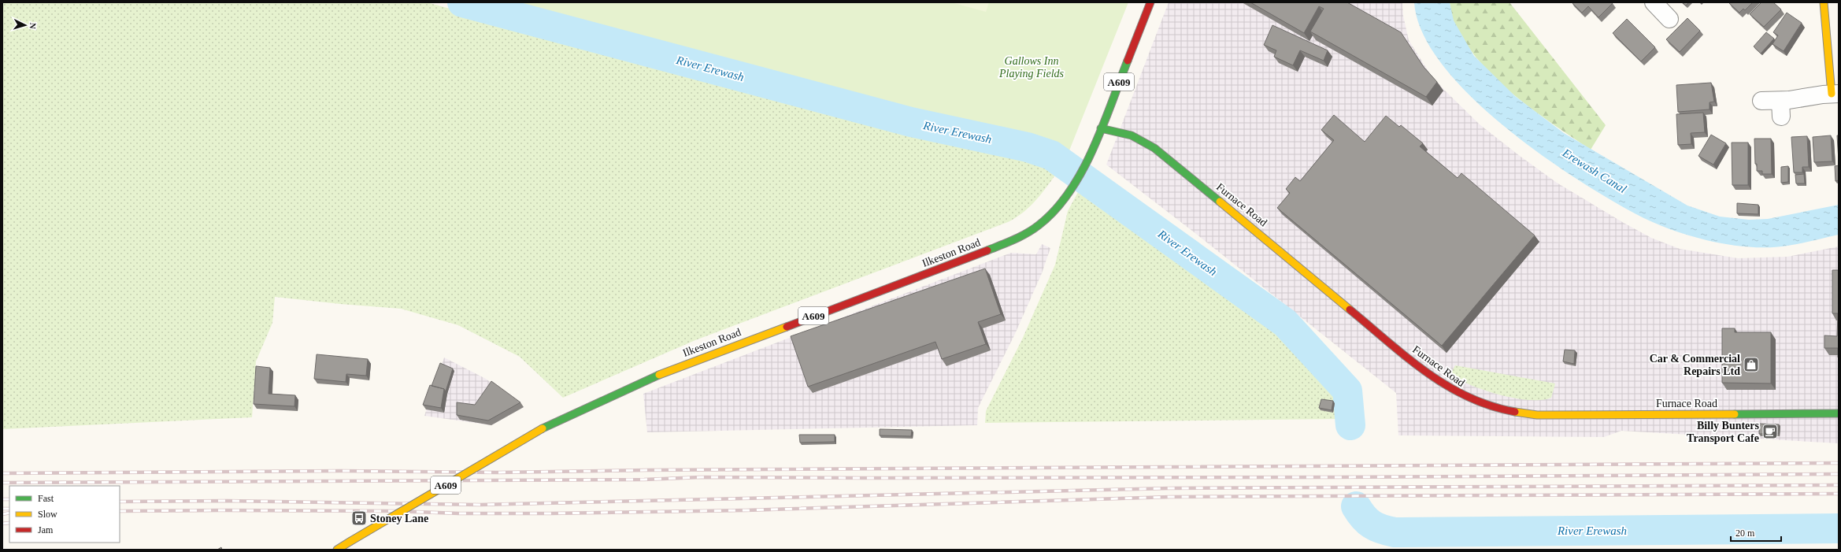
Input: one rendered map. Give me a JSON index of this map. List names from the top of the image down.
{
  "streets": {
    "main road": ["A609", "Furnace Road", "Ilkeston Road"]
  },
  "crossings": [
    ["A609", "Furnace Road"],
    ["A609", "Ilkeston Road"],
    ["Furnace Road", "Ilkeston Road"]
  ],
  "water": ["River Erewash", "Erewash Canal"],
  "parks": ["Gallows Inn Playing Fields"],
  "places": {
    "shop": ["Car & Commercial Repairs Ltd"],
    "cafe": ["Billy Bunters Transport Cafe"],
    "bus stop": ["Stoney Lane"]
  },
  "legend": ["Fast", "Slow", "Jam"],
  "scale_bar": "20 m",
  "north": "right"
}
